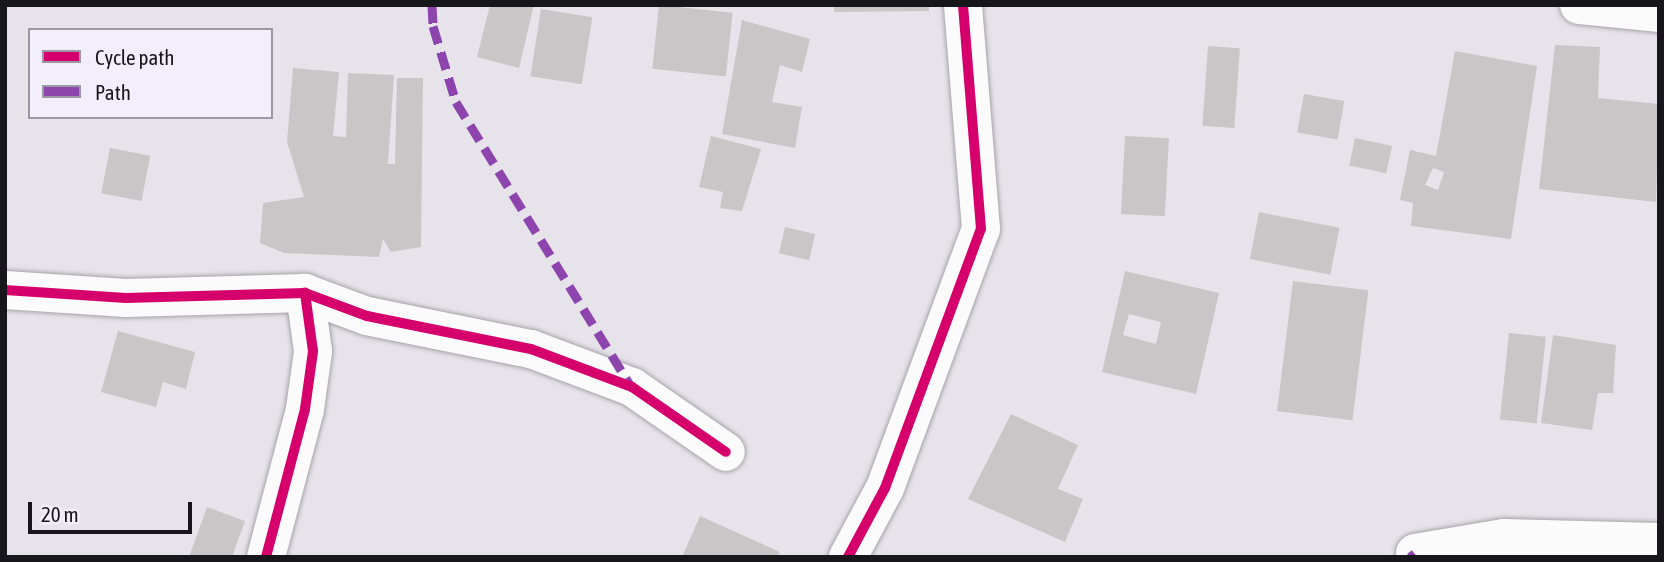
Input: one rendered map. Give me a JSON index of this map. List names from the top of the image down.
{
  "legend": ["Cycle path", "Path"],
  "scale_bar": "20 m"
}
